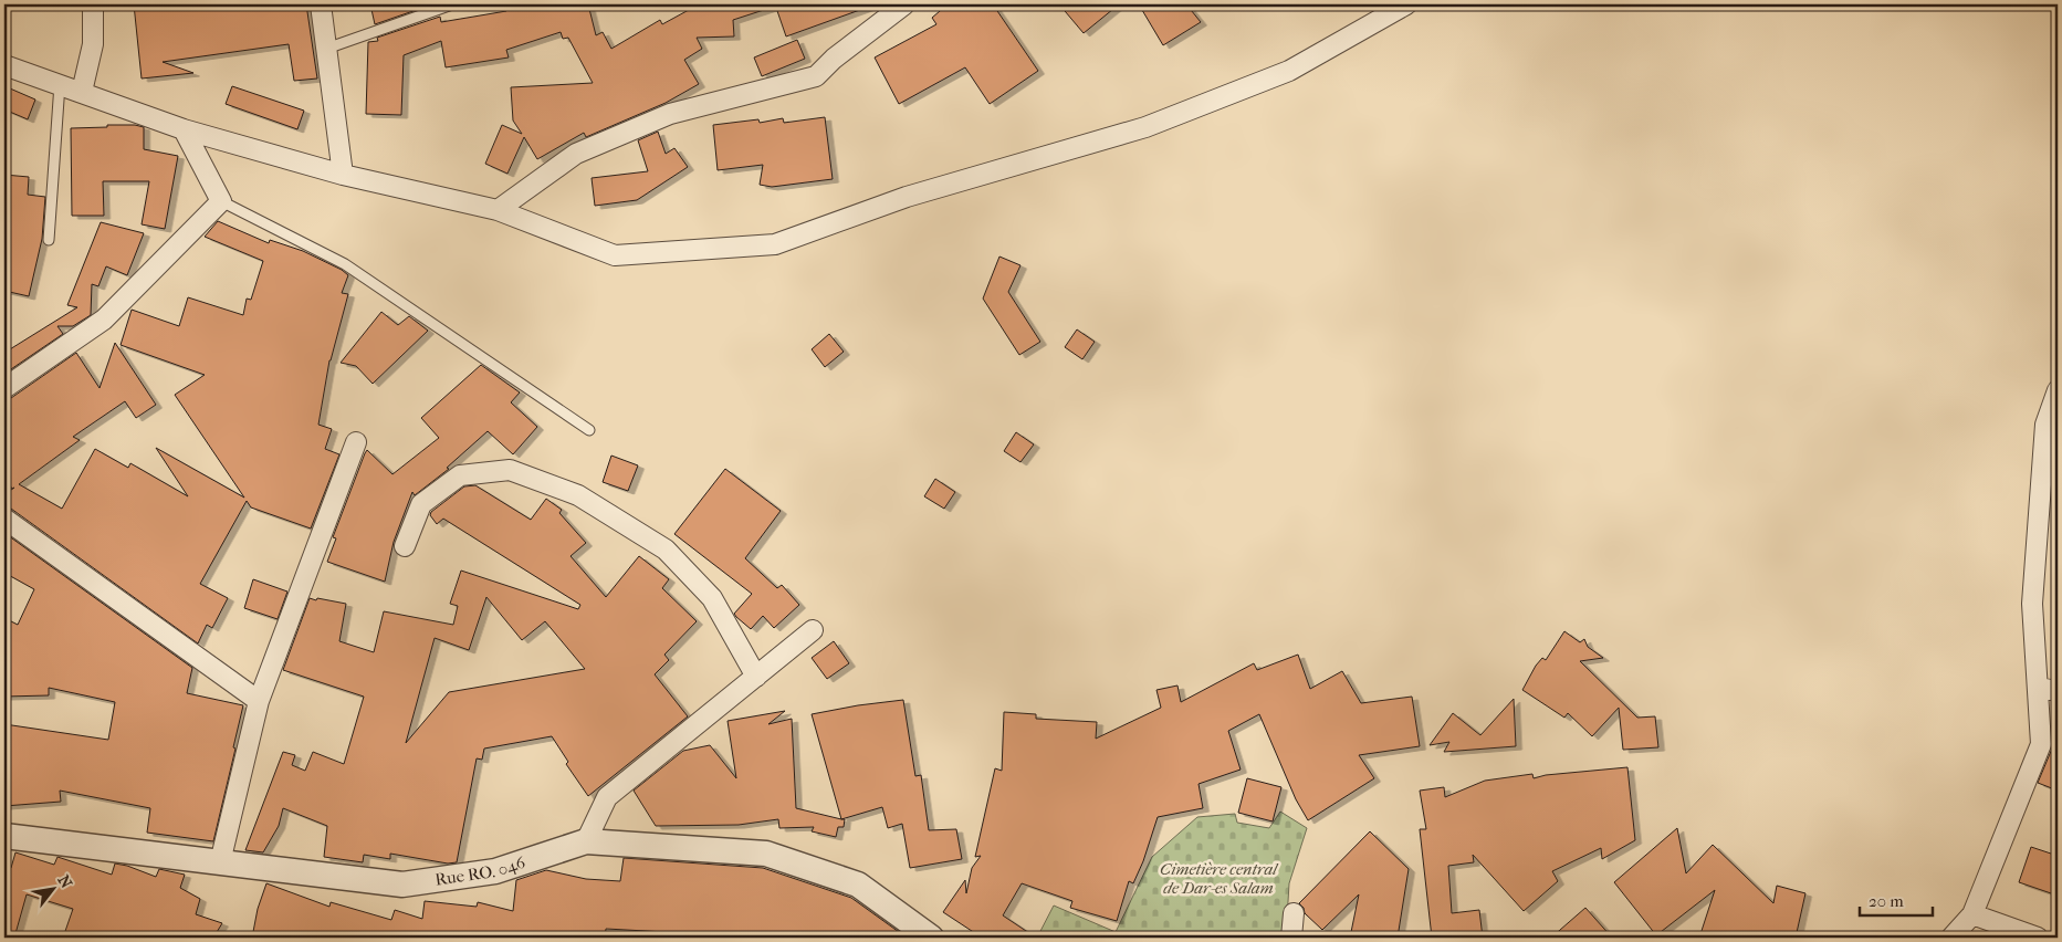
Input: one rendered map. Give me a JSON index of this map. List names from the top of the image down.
{
  "streets": {
    "street": ["Rue RO. 046"]
  },
  "parks": ["Cimetière central de Dar-es Salam"],
  "scale_bar": "20 m",
  "north": "top right"
}
